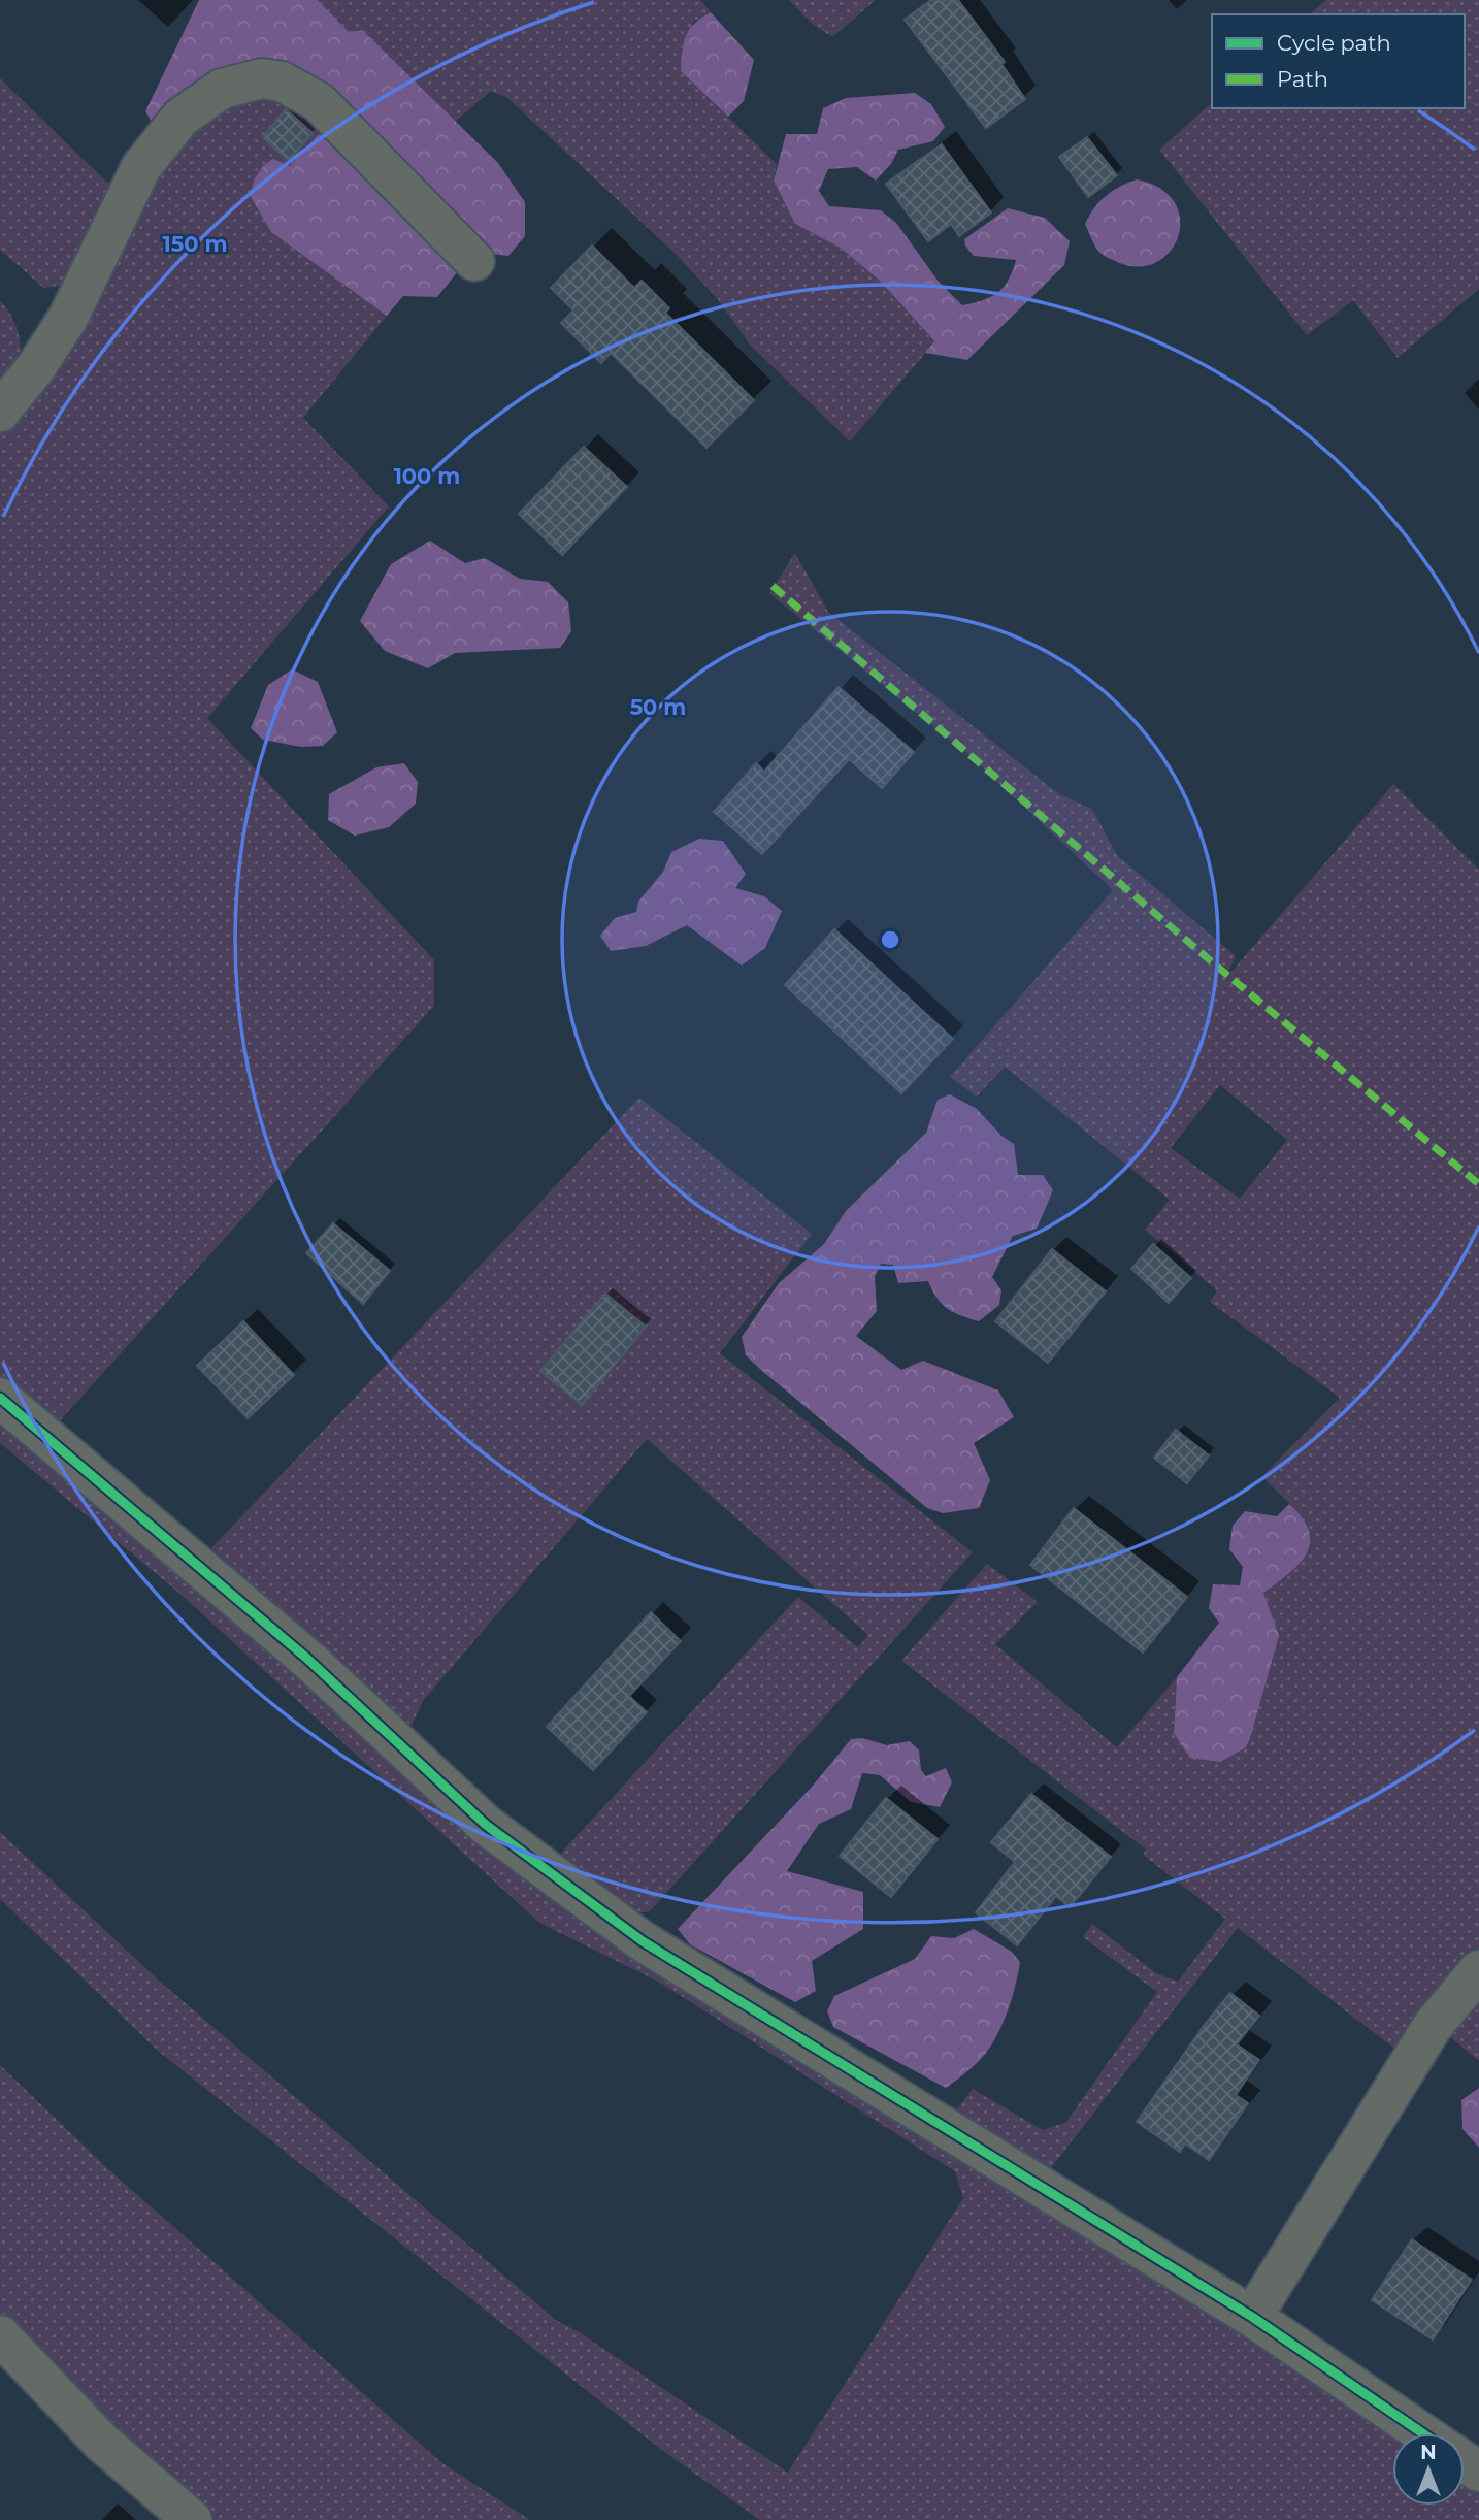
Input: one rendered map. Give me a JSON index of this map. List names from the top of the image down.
{
  "legend": ["Cycle path", "Path"],
  "north": "top",
  "rings": ["150 m", "100 m", "50 m"]
}
